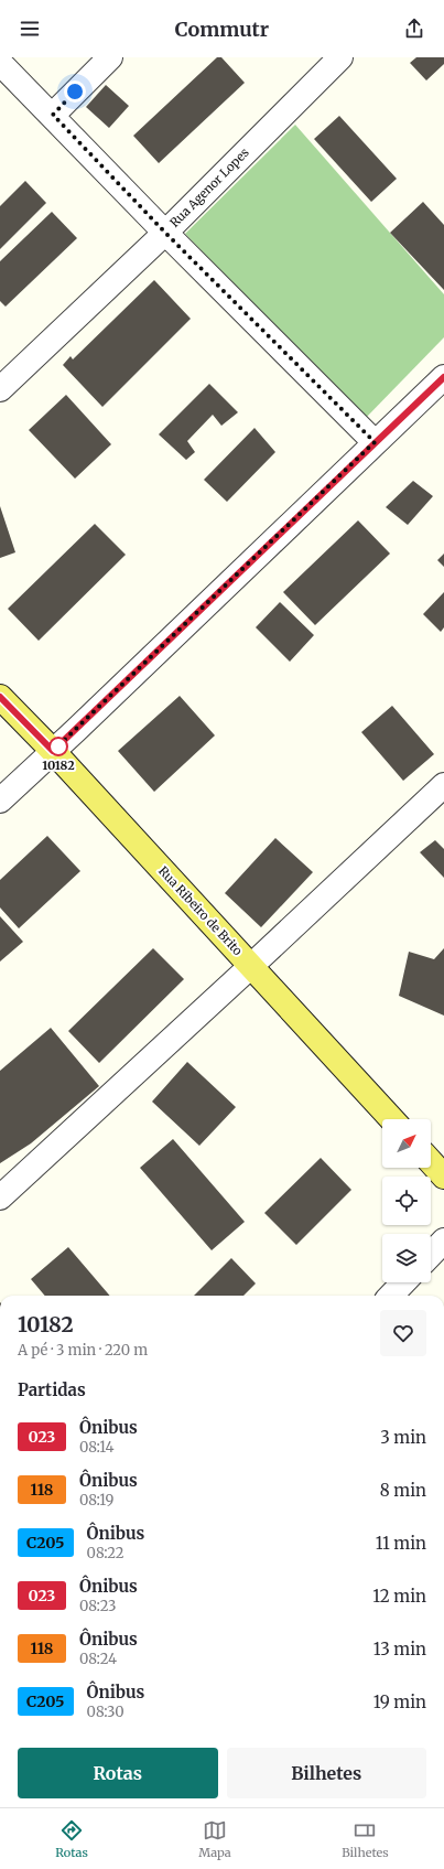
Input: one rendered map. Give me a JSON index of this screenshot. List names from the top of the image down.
{
  "streets": {
    "main road": ["Rua Ribeiro de Brito"],
    "street": ["Rua Agenor Lopes"]
  },
  "places": ["10182"],
  "lines": ["bus line 023"],
  "north": "top right",
  "page": {
    "header": "Commutr",
    "heading": [
      ["10182", "A pé · 3 min · 220 m"],
      "Partidas"
    ],
    "list": [
      {
        "mark": "023",
        "name": "Ônibus",
        "note": "08:14",
        "value": "3 min"
      },
      {
        "mark": "118",
        "name": "Ônibus",
        "note": "08:19",
        "value": "8 min"
      },
      {
        "mark": "C205",
        "name": "Ônibus",
        "note": "08:22",
        "value": "11 min"
      },
      {
        "mark": "023",
        "name": "Ônibus",
        "note": "08:23",
        "value": "12 min"
      },
      {
        "mark": "118",
        "name": "Ônibus",
        "note": "08:24",
        "value": "13 min"
      },
      {
        "mark": "C205",
        "name": "Ônibus",
        "note": "08:30",
        "value": "19 min"
      }
    ],
    "buttons": ["Rotas", "Bilhetes"],
    "tabs": ["Rotas", "Mapa", "Bilhetes"]
  }
}
